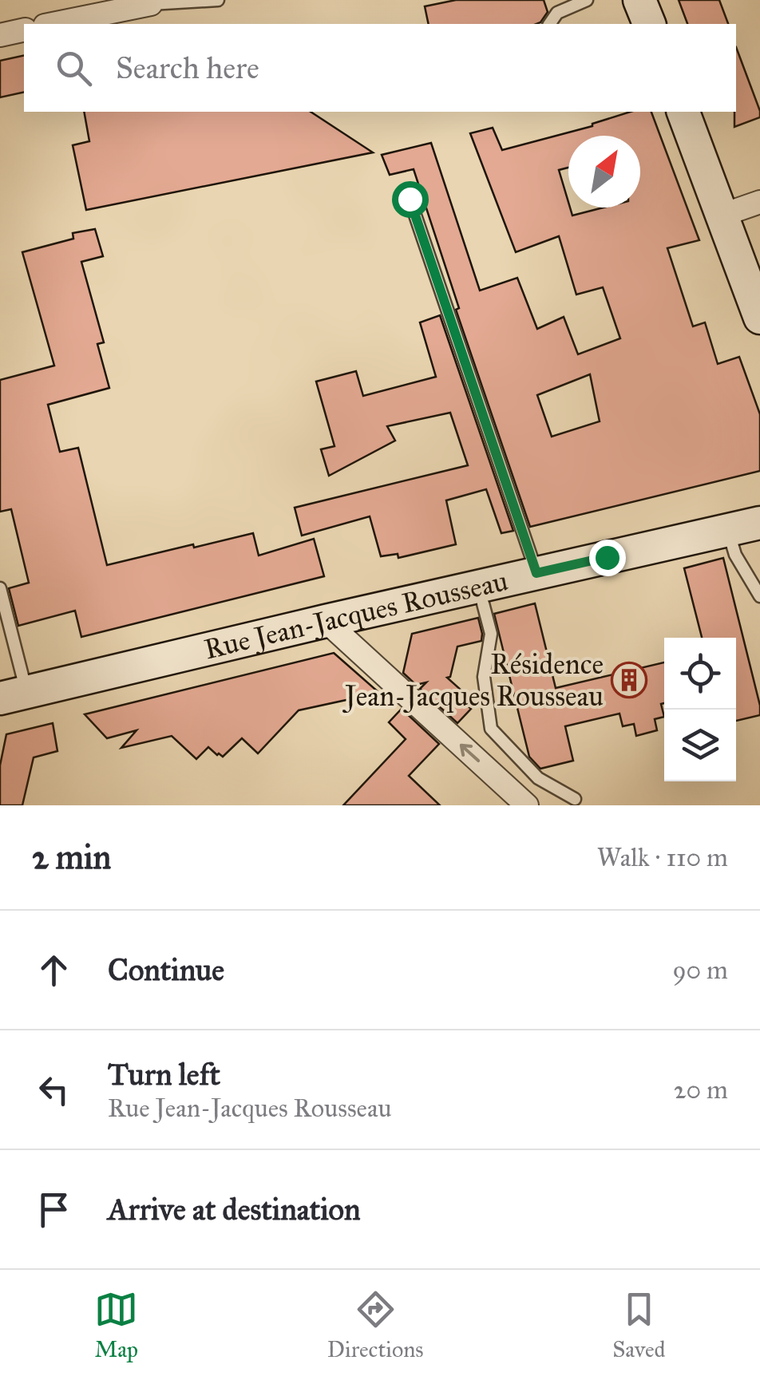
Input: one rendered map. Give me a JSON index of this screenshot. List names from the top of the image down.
{
  "streets": {
    "main road": ["Rue Jean-Jacques Rousseau"]
  },
  "places": {
    "building": ["Résidence Jean-Jacques Rousseau"]
  },
  "north": "top right",
  "page": {
    "search": "Search here",
    "heading": ["2 min", "Walk · 110 m"],
    "list": [
      ["Continue", "90 m"],
      ["Turn left", "Rue Jean-Jacques Rousseau", "20 m"],
      "Arrive at destination"
    ],
    "nav": ["Map", "Directions", "Saved"]
  }
}
